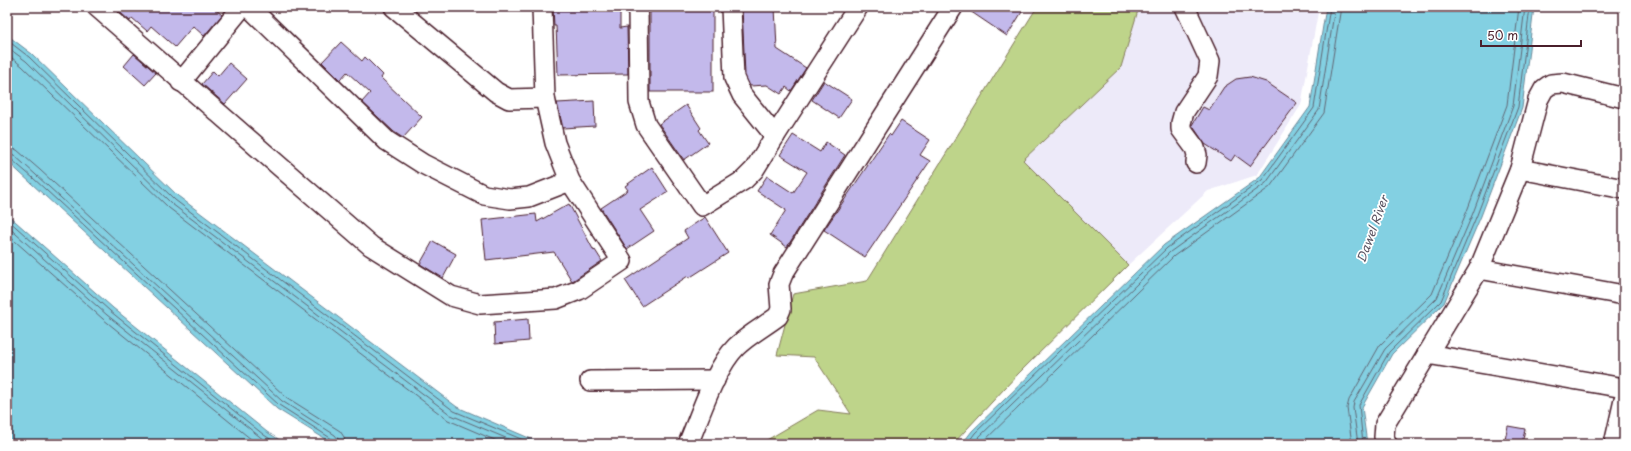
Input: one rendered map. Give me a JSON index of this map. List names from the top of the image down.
{
  "water": ["Dawel River"],
  "scale_bar": "50 m"
}
